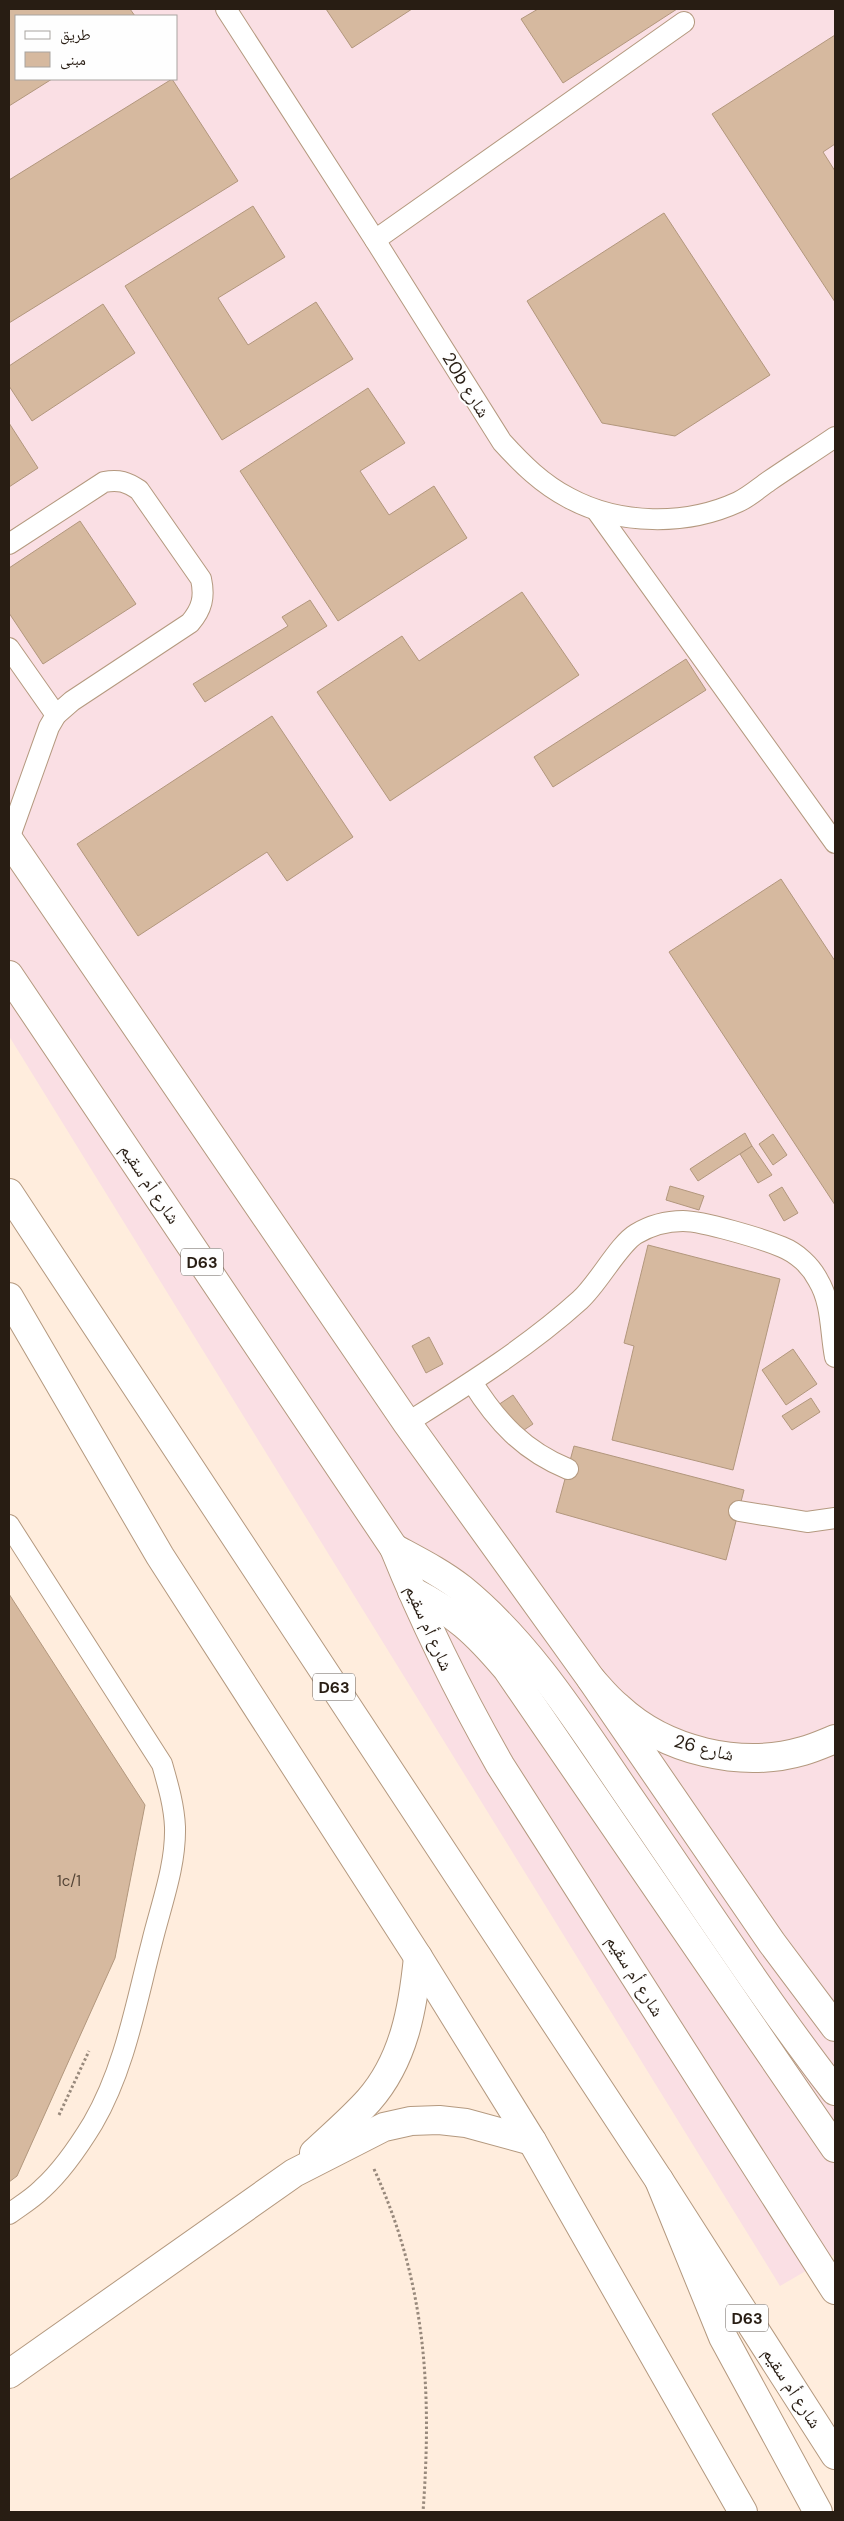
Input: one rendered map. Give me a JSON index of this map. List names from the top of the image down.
{
  "streets": {
    "main road": ["شارع أم سقيم", "D63", "شارع 26"],
    "lane": ["20b شارع"]
  },
  "house_numbers": ["1c/1"],
  "legend": ["طريق", "مبنى"]
}
